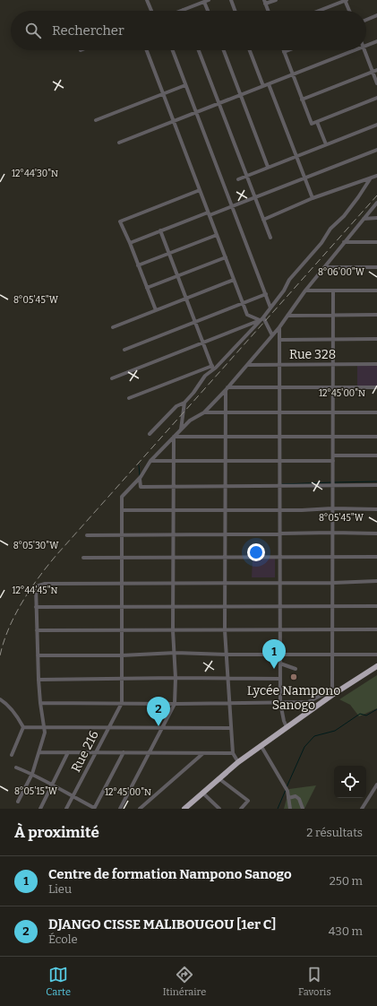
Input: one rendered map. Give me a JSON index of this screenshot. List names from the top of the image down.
{
  "streets": {
    "street": ["Rue 328", "Rue 216"]
  },
  "places": ["Lycée Nampono Sanogo"],
  "page": {
    "search": "Rechercher",
    "pins": ["1", "2"],
    "heading": ["À proximité", "2 résultats"],
    "list": [
      {
        "mark": "1",
        "name": "Centre de formation Nampono Sanogo",
        "note": "Lieu",
        "value": "250 m"
      },
      {
        "mark": "2",
        "name": "DJANGO CISSE MALIBOUGOU [1er C]",
        "note": "École",
        "value": "430 m"
      }
    ],
    "nav": ["Carte", "Itinéraire", "Favoris"]
  },
  "coordinates": [
    "12°44'30\"N",
    "8°06'00\"W",
    "8°05'45\"W",
    "12°45'00\"N",
    "8°05'30\"W",
    "12°44'45\"N",
    "8°05'15\"W"
  ]
}
